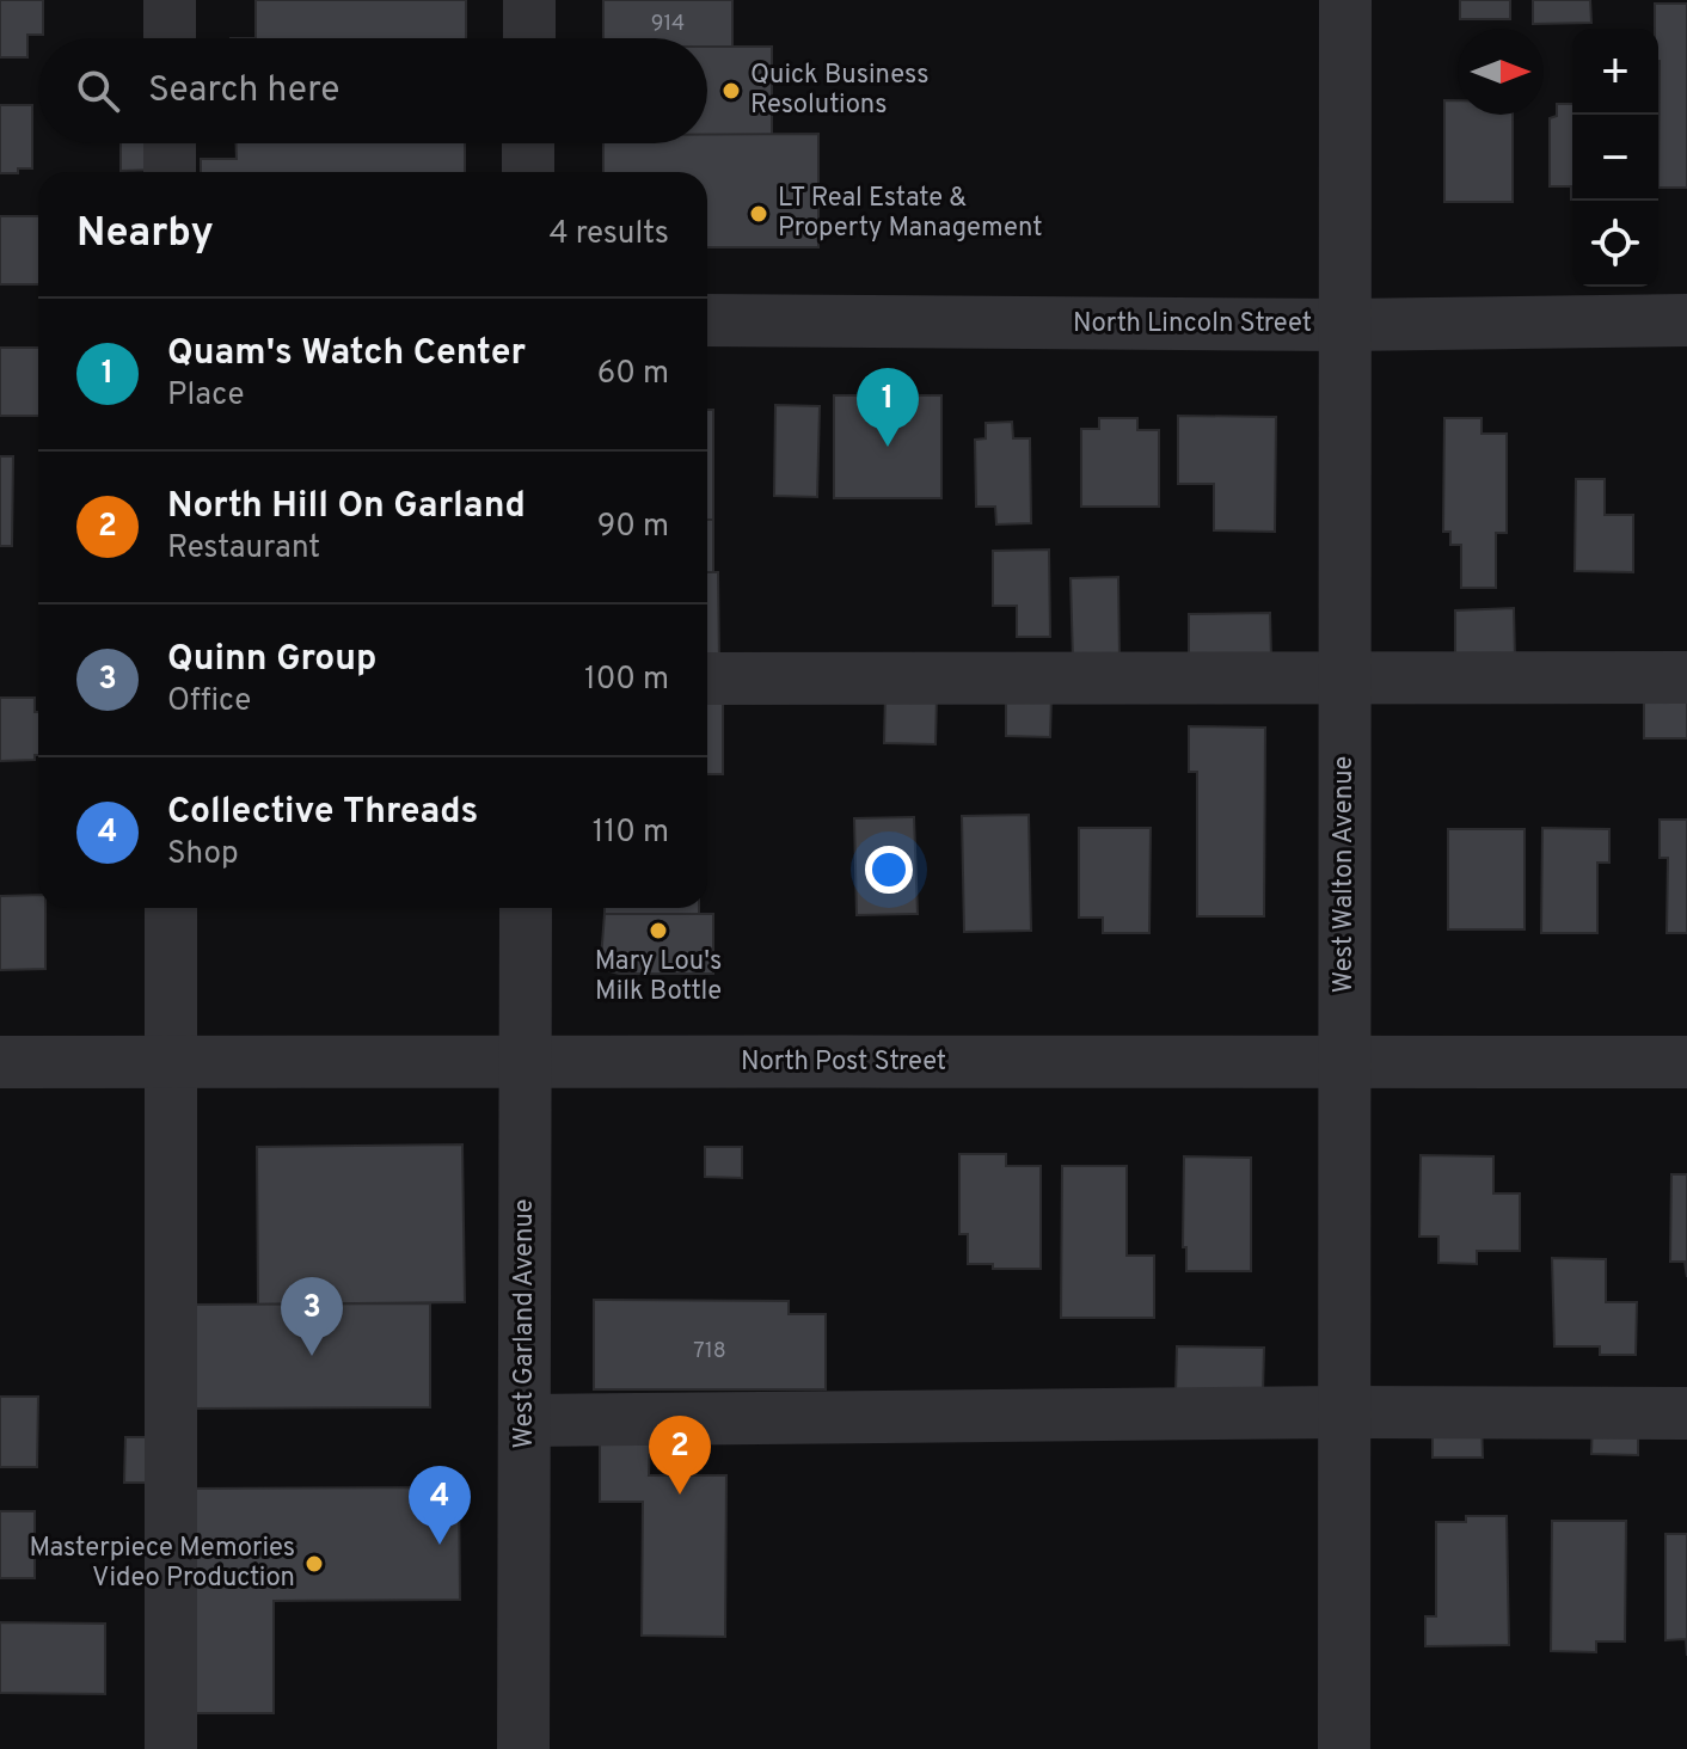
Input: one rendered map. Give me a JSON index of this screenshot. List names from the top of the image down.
{
  "streets": {
    "street": [
      "North Lincoln Street",
      "West Walton Avenue",
      "North Post Street",
      "West Garland Avenue"
    ]
  },
  "crossings": [
    ["North Lincoln Street", "West Walton Avenue"],
    ["West Walton Avenue", "North Post Street"],
    ["North Post Street", "West Garland Avenue"]
  ],
  "places": [
    "Quick Business Resolutions",
    "LT Real Estate & Property Management",
    "Mary Lou's Milk Bottle",
    "Masterpiece Memories Video Production"
  ],
  "house_numbers": ["914", "718"],
  "north": "right",
  "page": {
    "map_buttons": ["+", "−"],
    "search": "Search here",
    "heading": ["Nearby", "4 results"],
    "list": [
      {
        "mark": "1",
        "name": "Quam's Watch Center",
        "note": "Place",
        "value": "60 m"
      },
      {
        "mark": "2",
        "name": "North Hill On Garland",
        "note": "Restaurant",
        "value": "90 m"
      },
      {
        "mark": "3",
        "name": "Quinn Group",
        "note": "Office",
        "value": "100 m"
      },
      {
        "mark": "4",
        "name": "Collective Threads",
        "note": "Shop",
        "value": "110 m"
      }
    ],
    "pins": [
      "1",
      "3",
      "2",
      "4"
    ]
  }
}
